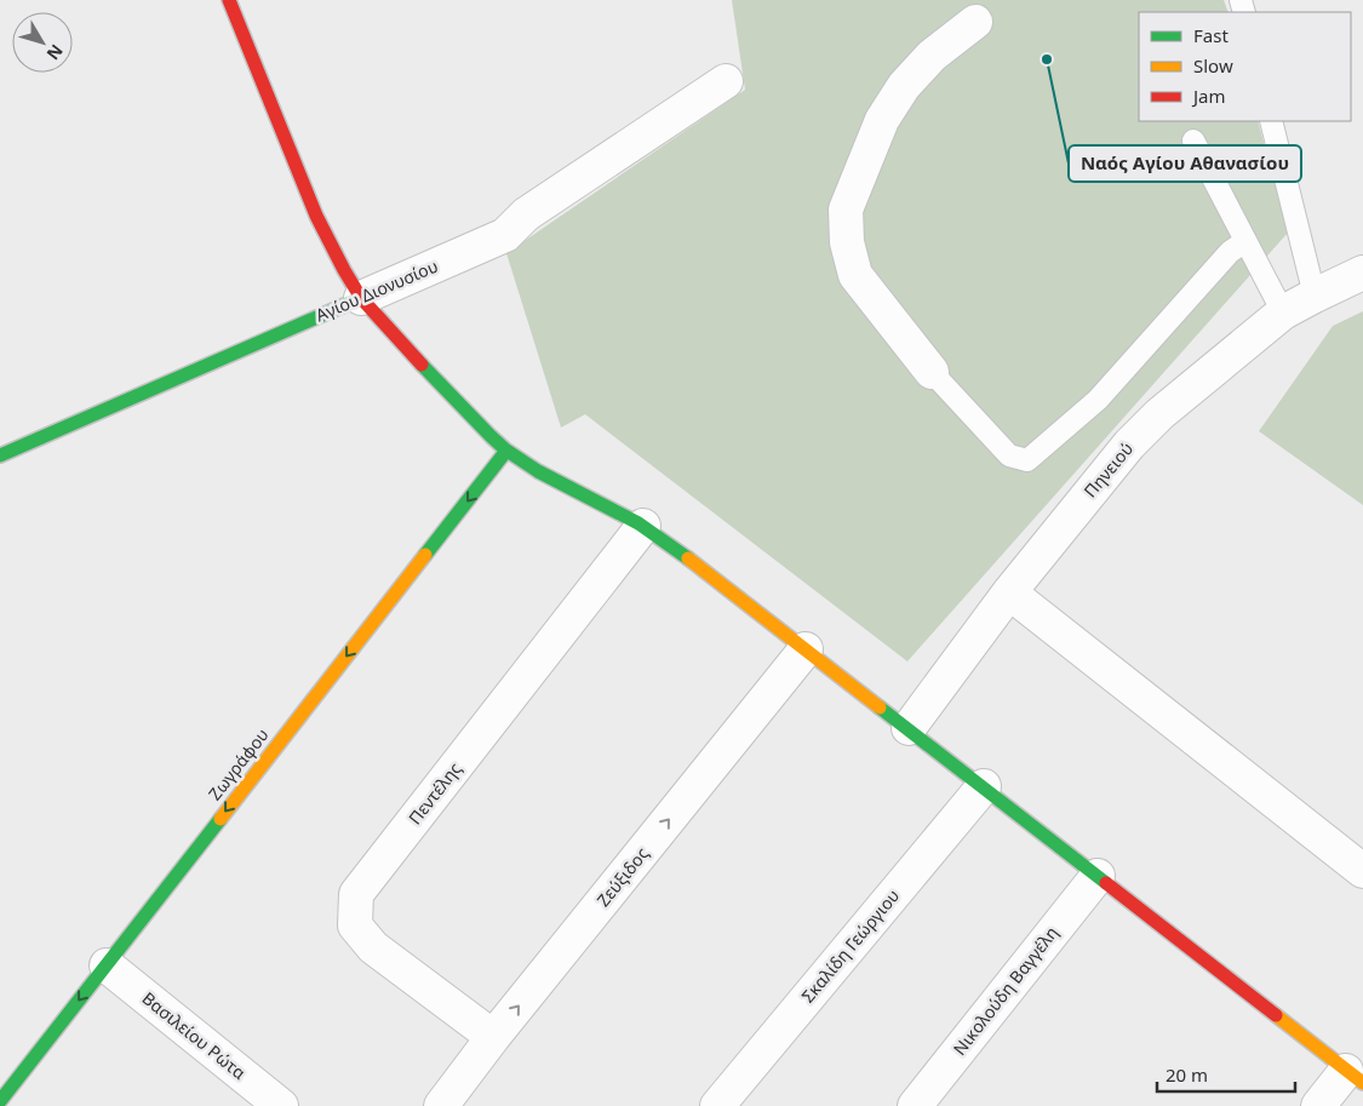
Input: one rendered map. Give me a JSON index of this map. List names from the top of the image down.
{
  "streets": {
    "street": [
      "Αγίου Διονυσίου",
      "Πηνειού",
      "Ζωγράφου",
      "Πεντέλης",
      "Ζεύξιδος",
      "Σκαλίδη Γεώργιου",
      "Νικολούδη Βαγγέλη",
      "Βασιλείου Ρώτα"
    ]
  },
  "crossings": [
    ["Ζωγράφου", "Βασιλείου Ρώτα"],
    ["Πεντέλης", "Ζεύξιδος"]
  ],
  "one_way": ["Ζωγράφου", "Ζεύξιδος"],
  "places": ["Ναός Αγίου Αθανασίου"],
  "legend": ["Fast", "Slow", "Jam"],
  "scale_bar": "20 m",
  "north": "bottom right"
}
